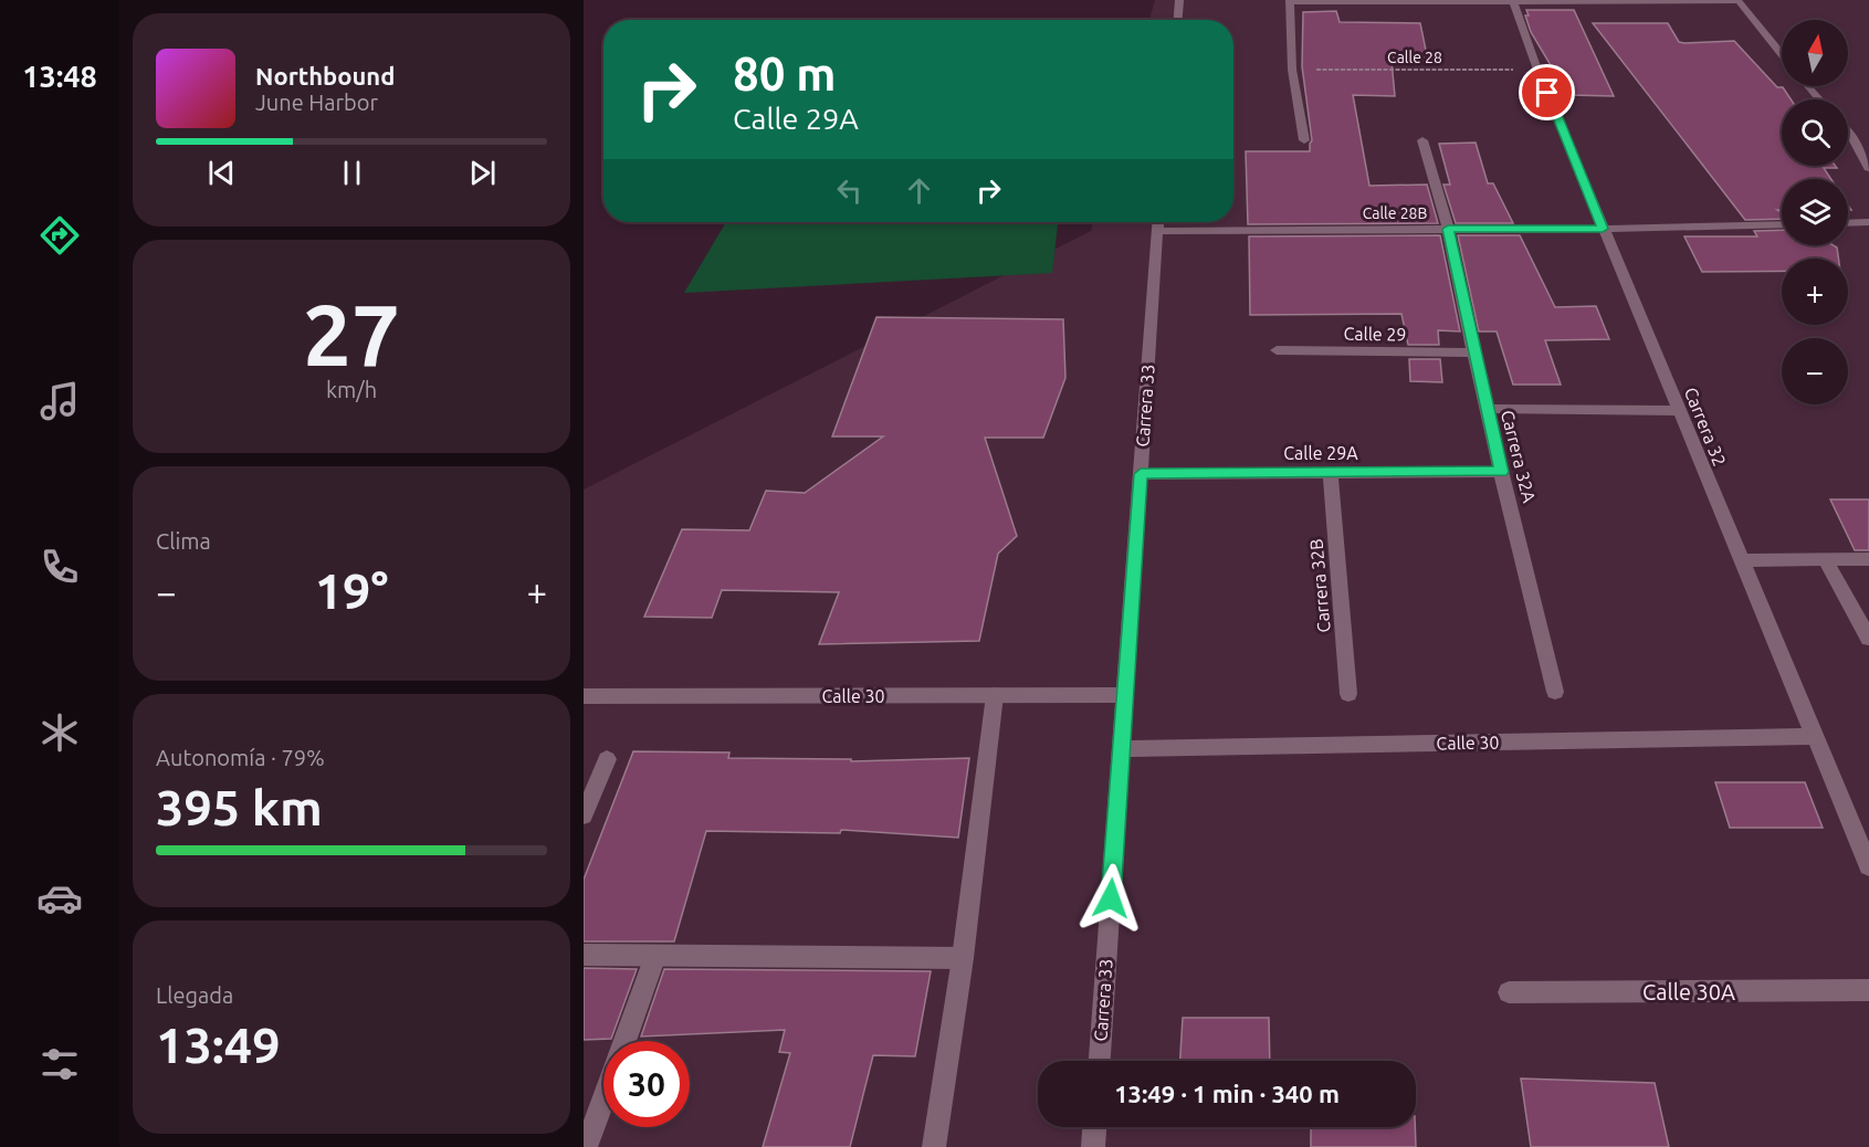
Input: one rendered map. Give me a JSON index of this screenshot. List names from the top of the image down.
{
  "streets": {
    "street": [
      "Calle 28B",
      "Calle 29",
      "Carrera 33",
      "Carrera 32",
      "Calle 29A",
      "Carrera 32A",
      "Carrera 32B",
      "Calle 30",
      "Calle 30A"
    ],
    "path": ["Calle 28"]
  },
  "crossings": [
    ["Calle 28", "Carrera 32"],
    ["Calle 28B", "Carrera 33"],
    ["Calle 28B", "Carrera 32"],
    ["Calle 28B", "Carrera 32A"],
    ["Calle 29", "Carrera 32A"],
    ["Carrera 33", "Calle 29A"],
    ["Carrera 33", "Calle 30"],
    ["Carrera 32", "Calle 30"],
    ["Calle 29A", "Carrera 32A"],
    ["Calle 29A", "Carrera 32B"]
  ],
  "north": "top",
  "page": {
    "tabs": "13:48",
    "map_buttons": ["+", "−"],
    "turn": ["80 m", "Calle 29A"],
    "song": ["Northbound", "June Harbor"],
    "tile": [
      ["27", "km/h"],
      "Clima",
      ["Autonomía · 79%", "395 km"],
      ["Llegada", "13:49"]
    ],
    "heat": ["−", "19°", "+"],
    "limit": "30",
    "trip": "13:49 · 1 min · 340 m"
  }
}
